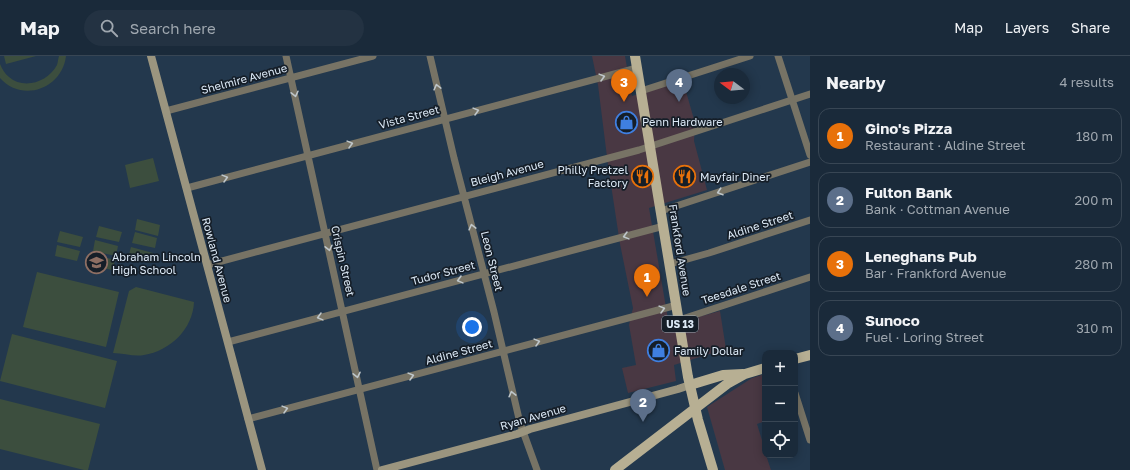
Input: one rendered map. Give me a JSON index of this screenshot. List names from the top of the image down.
{
  "streets": {
    "main road": ["Frankford Avenue", "US 13"],
    "street": [
      "Shelmire Avenue",
      "Vista Street",
      "Bleigh Avenue",
      "Aldine Street",
      "Rowland Avenue",
      "Crispin Street",
      "Leon Street",
      "Tudor Street",
      "Teesdale Street",
      "Ryan Avenue"
    ]
  },
  "crossings": [
    ["Shelmire Avenue", "Rowland Avenue"],
    ["Shelmire Avenue", "Crispin Street"],
    ["Vista Street", "Frankford Avenue"],
    ["Vista Street", "Rowland Avenue"],
    ["Vista Street", "Crispin Street"],
    ["Vista Street", "Leon Street"],
    ["Bleigh Avenue", "Frankford Avenue"],
    ["Bleigh Avenue", "Rowland Avenue"],
    ["Bleigh Avenue", "Crispin Street"],
    ["Bleigh Avenue", "Leon Street"],
    ["Aldine Street", "Frankford Avenue"],
    ["Aldine Street", "Rowland Avenue"],
    ["Aldine Street", "Crispin Street"],
    ["Aldine Street", "Leon Street"],
    ["Frankford Avenue", "Tudor Street"],
    ["Frankford Avenue", "Teesdale Street"],
    ["Frankford Avenue", "Ryan Avenue"],
    ["Rowland Avenue", "Tudor Street"],
    ["Crispin Street", "Tudor Street"],
    ["Leon Street", "Tudor Street"],
    ["Leon Street", "Ryan Avenue"]
  ],
  "one_way": [
    "Vista Street",
    "Aldine Street",
    "Crispin Street",
    "Leon Street",
    "Tudor Street"
  ],
  "places": {
    "shop": ["Penn Hardware", "Family Dollar"],
    "restaurant": ["Philly Pretzel Factory", "Mayfair Diner"],
    "school or university": ["Abraham Lincoln High School"]
  },
  "north": "left",
  "page": {
    "header": "Map",
    "search": "Search here",
    "nav": ["Map", "Layers", "Share"],
    "heading": ["Nearby", "4 results"],
    "pins": [
      "3",
      "4",
      "1",
      "2"
    ],
    "list": [
      {
        "mark": "1",
        "name": "Gino's Pizza",
        "note": "Restaurant · Aldine Street",
        "value": "180 m"
      },
      {
        "mark": "2",
        "name": "Fulton Bank",
        "note": "Bank · Cottman Avenue",
        "value": "200 m"
      },
      {
        "mark": "3",
        "name": "Leneghans Pub",
        "note": "Bar · Frankford Avenue",
        "value": "280 m"
      },
      {
        "mark": "4",
        "name": "Sunoco",
        "note": "Fuel · Loring Street",
        "value": "310 m"
      }
    ],
    "map_buttons": ["+", "−"]
  }
}
